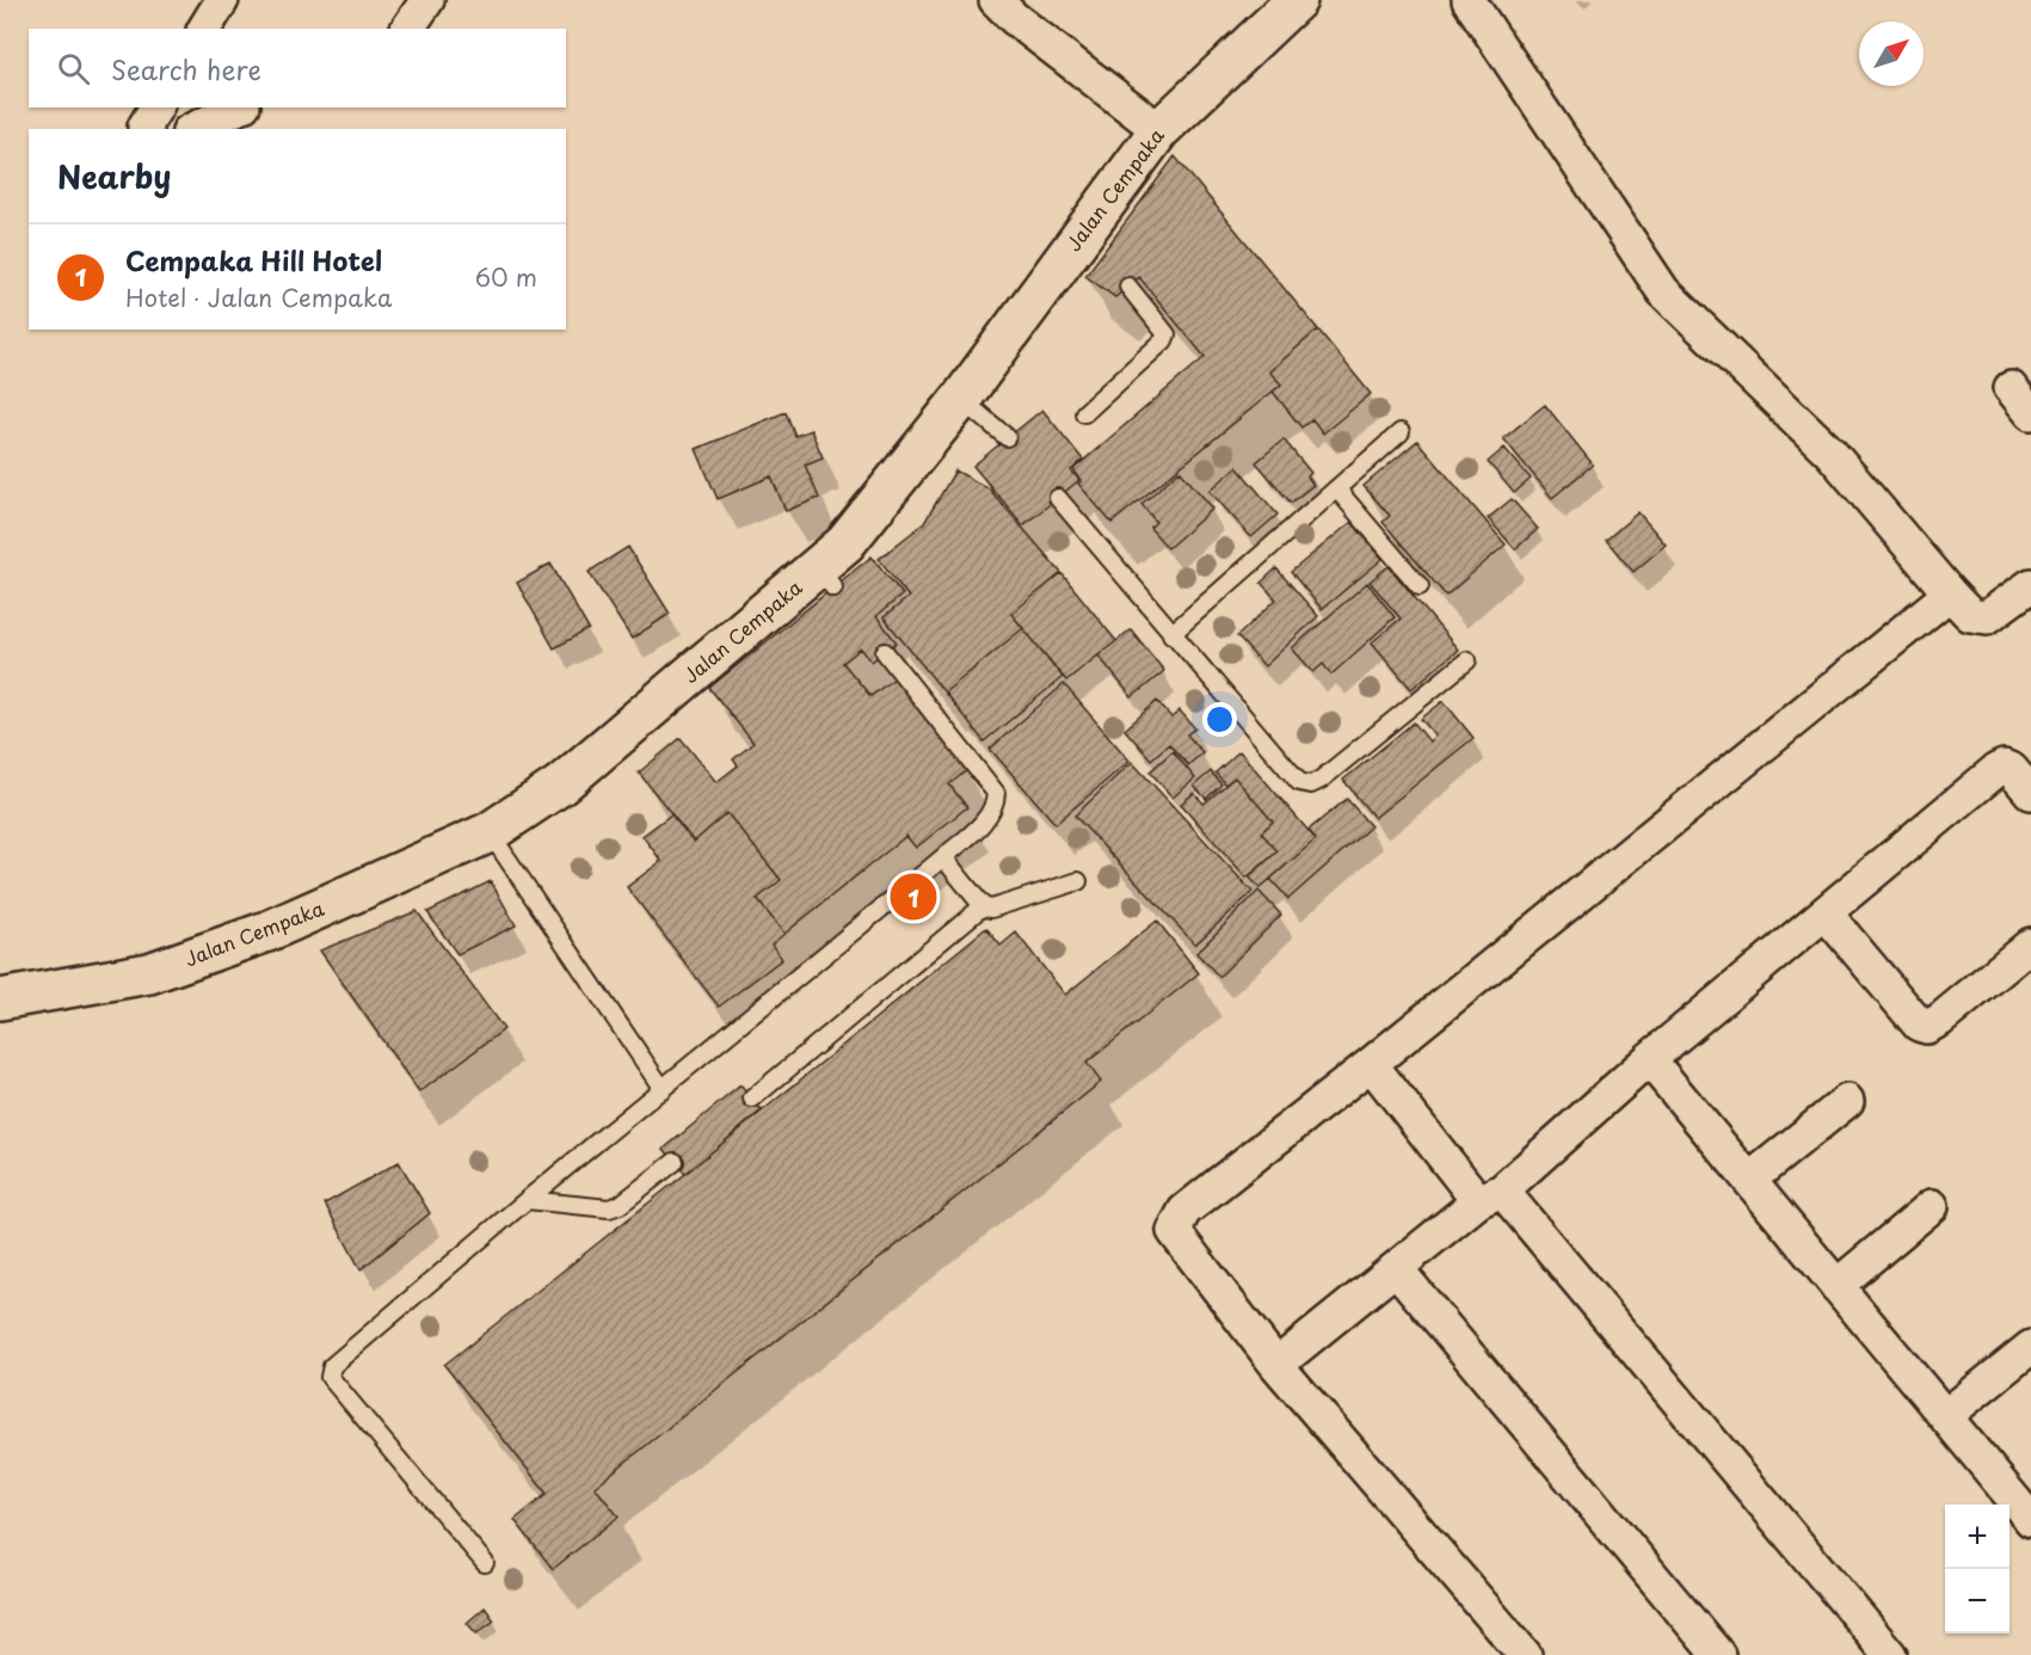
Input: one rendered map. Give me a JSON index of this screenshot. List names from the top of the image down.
{
  "streets": {
    "main road": ["Jalan Cempaka"]
  },
  "north": "top right",
  "page": {
    "search": "Search here",
    "heading": "Nearby",
    "list": [
      {
        "mark": "1",
        "name": "Cempaka Hill Hotel",
        "note": "Hotel · Jalan Cempaka",
        "value": "60 m"
      }
    ],
    "pins": "1",
    "map_buttons": ["+", "−"]
  }
}
